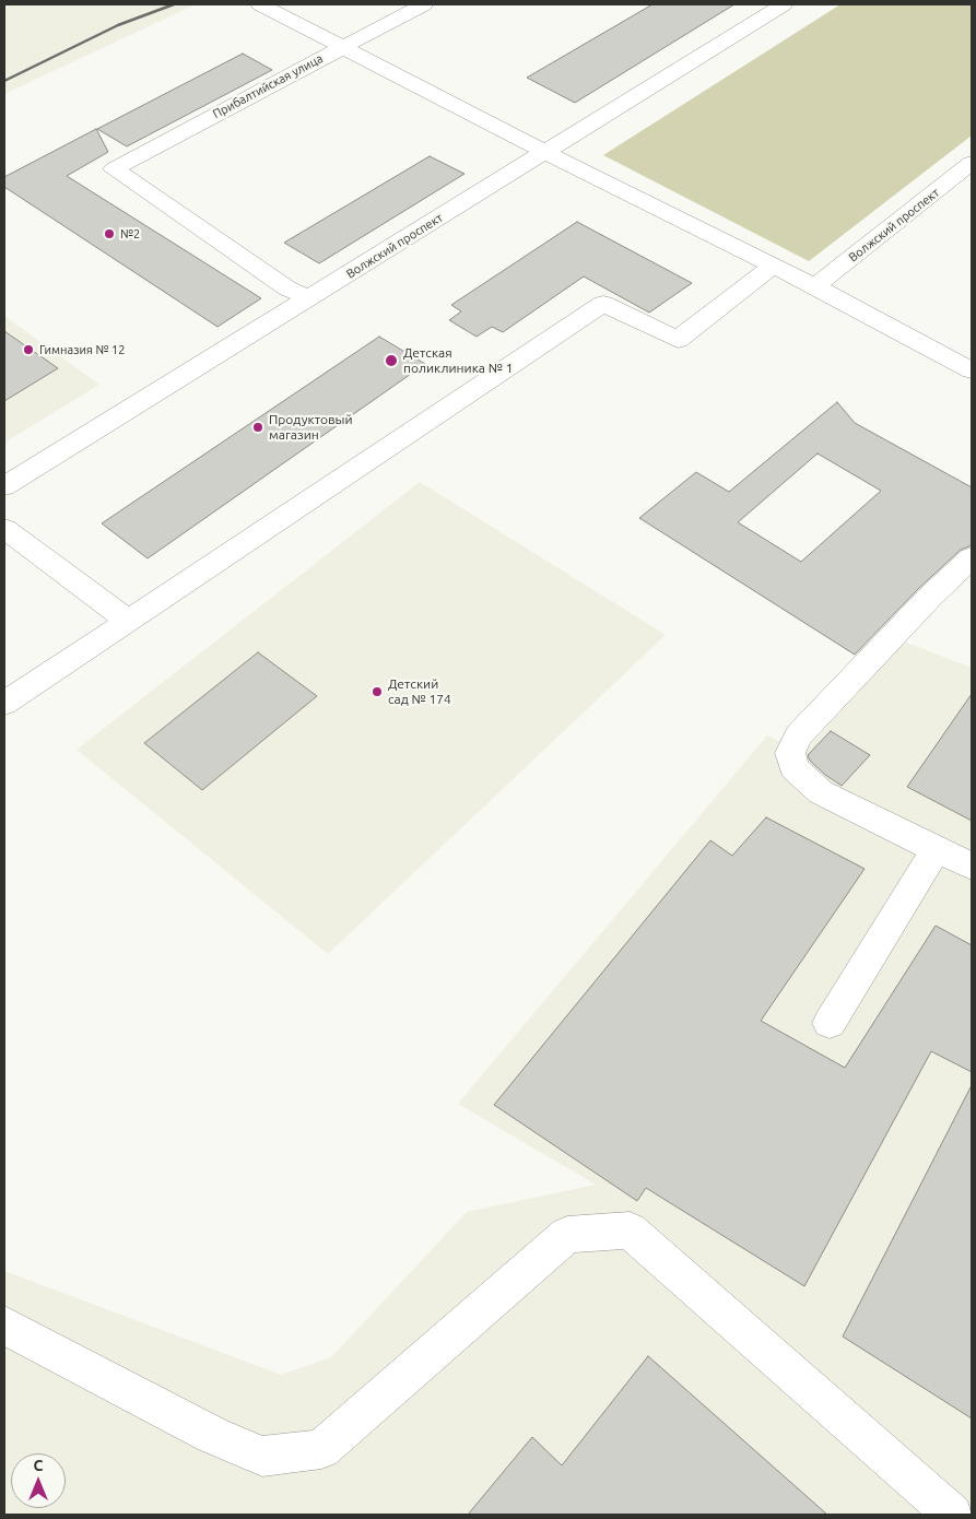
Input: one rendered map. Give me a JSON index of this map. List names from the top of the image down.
{
  "streets": {
    "street": ["Прибалтийская улица", "Волжский проспект"]
  },
  "crossings": [
    ["Прибалтийская улица", "Волжский проспект"]
  ],
  "places": [
    "№2",
    "Гимназия № 12",
    "Детская поликлиника № 1",
    "Продуктовый магазин",
    "Детский сад № 174"
  ],
  "north": "top"
}
